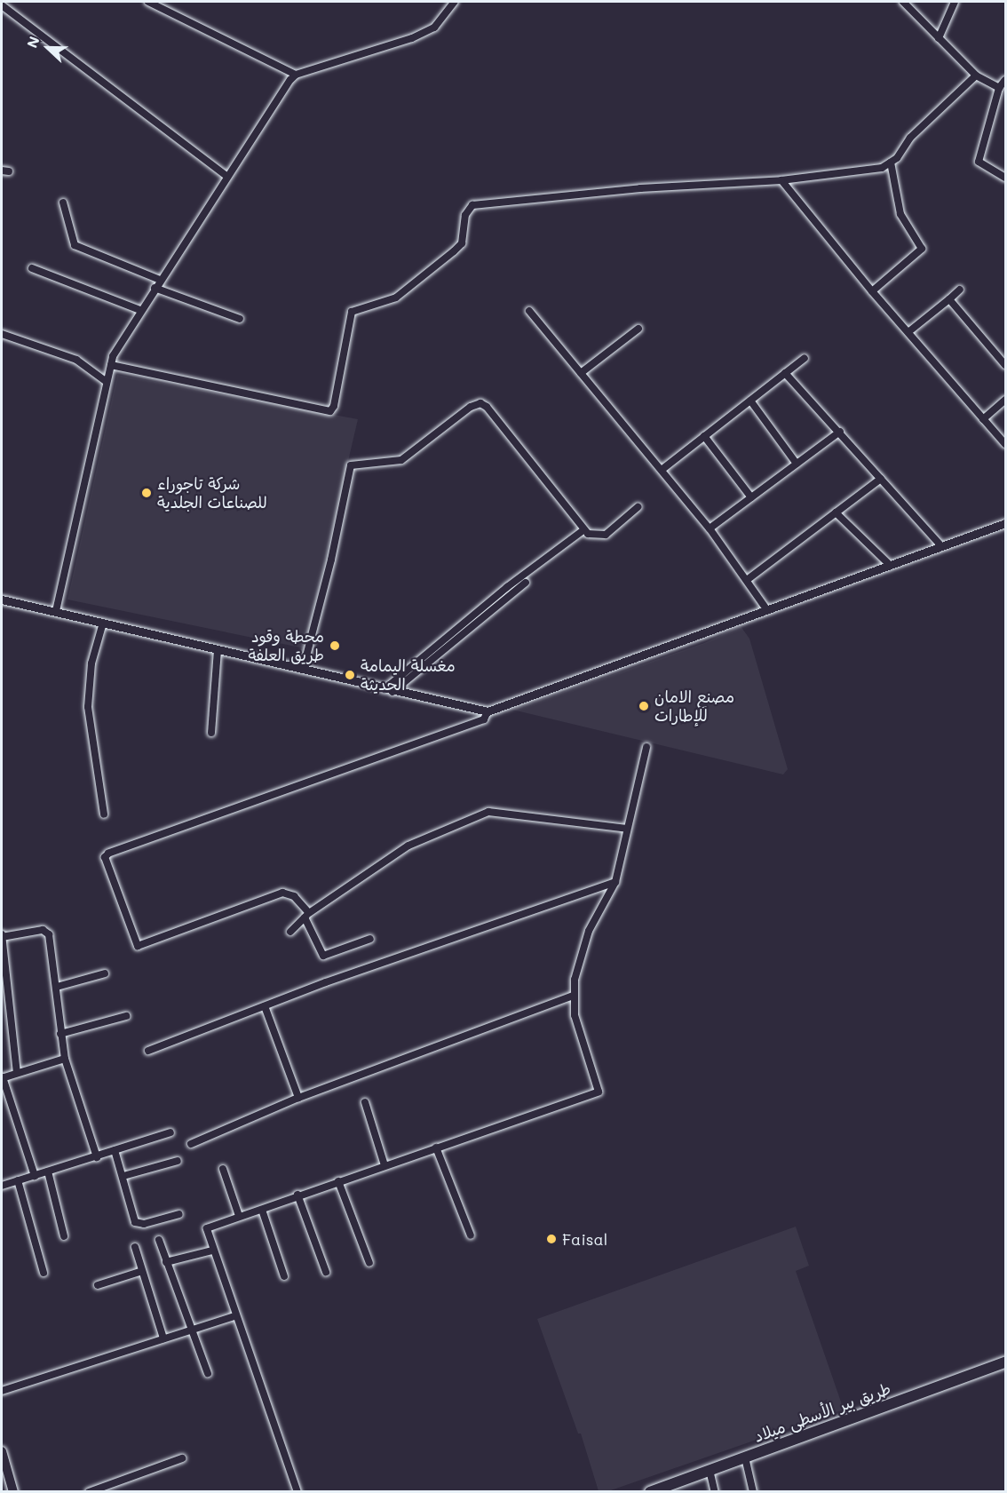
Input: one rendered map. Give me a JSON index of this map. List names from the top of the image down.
{
  "streets": {
    "main road": ["طريق بير الأسطى ميلاد"]
  },
  "places": [
    "شركة تاجوراء للصناعات الجلدية",
    "محطة وقود طريق العلفة",
    "مغسلة اليمامة الحديثة",
    "مصنع الامان للإطارات",
    "Faisal"
  ],
  "north": "left"
}
